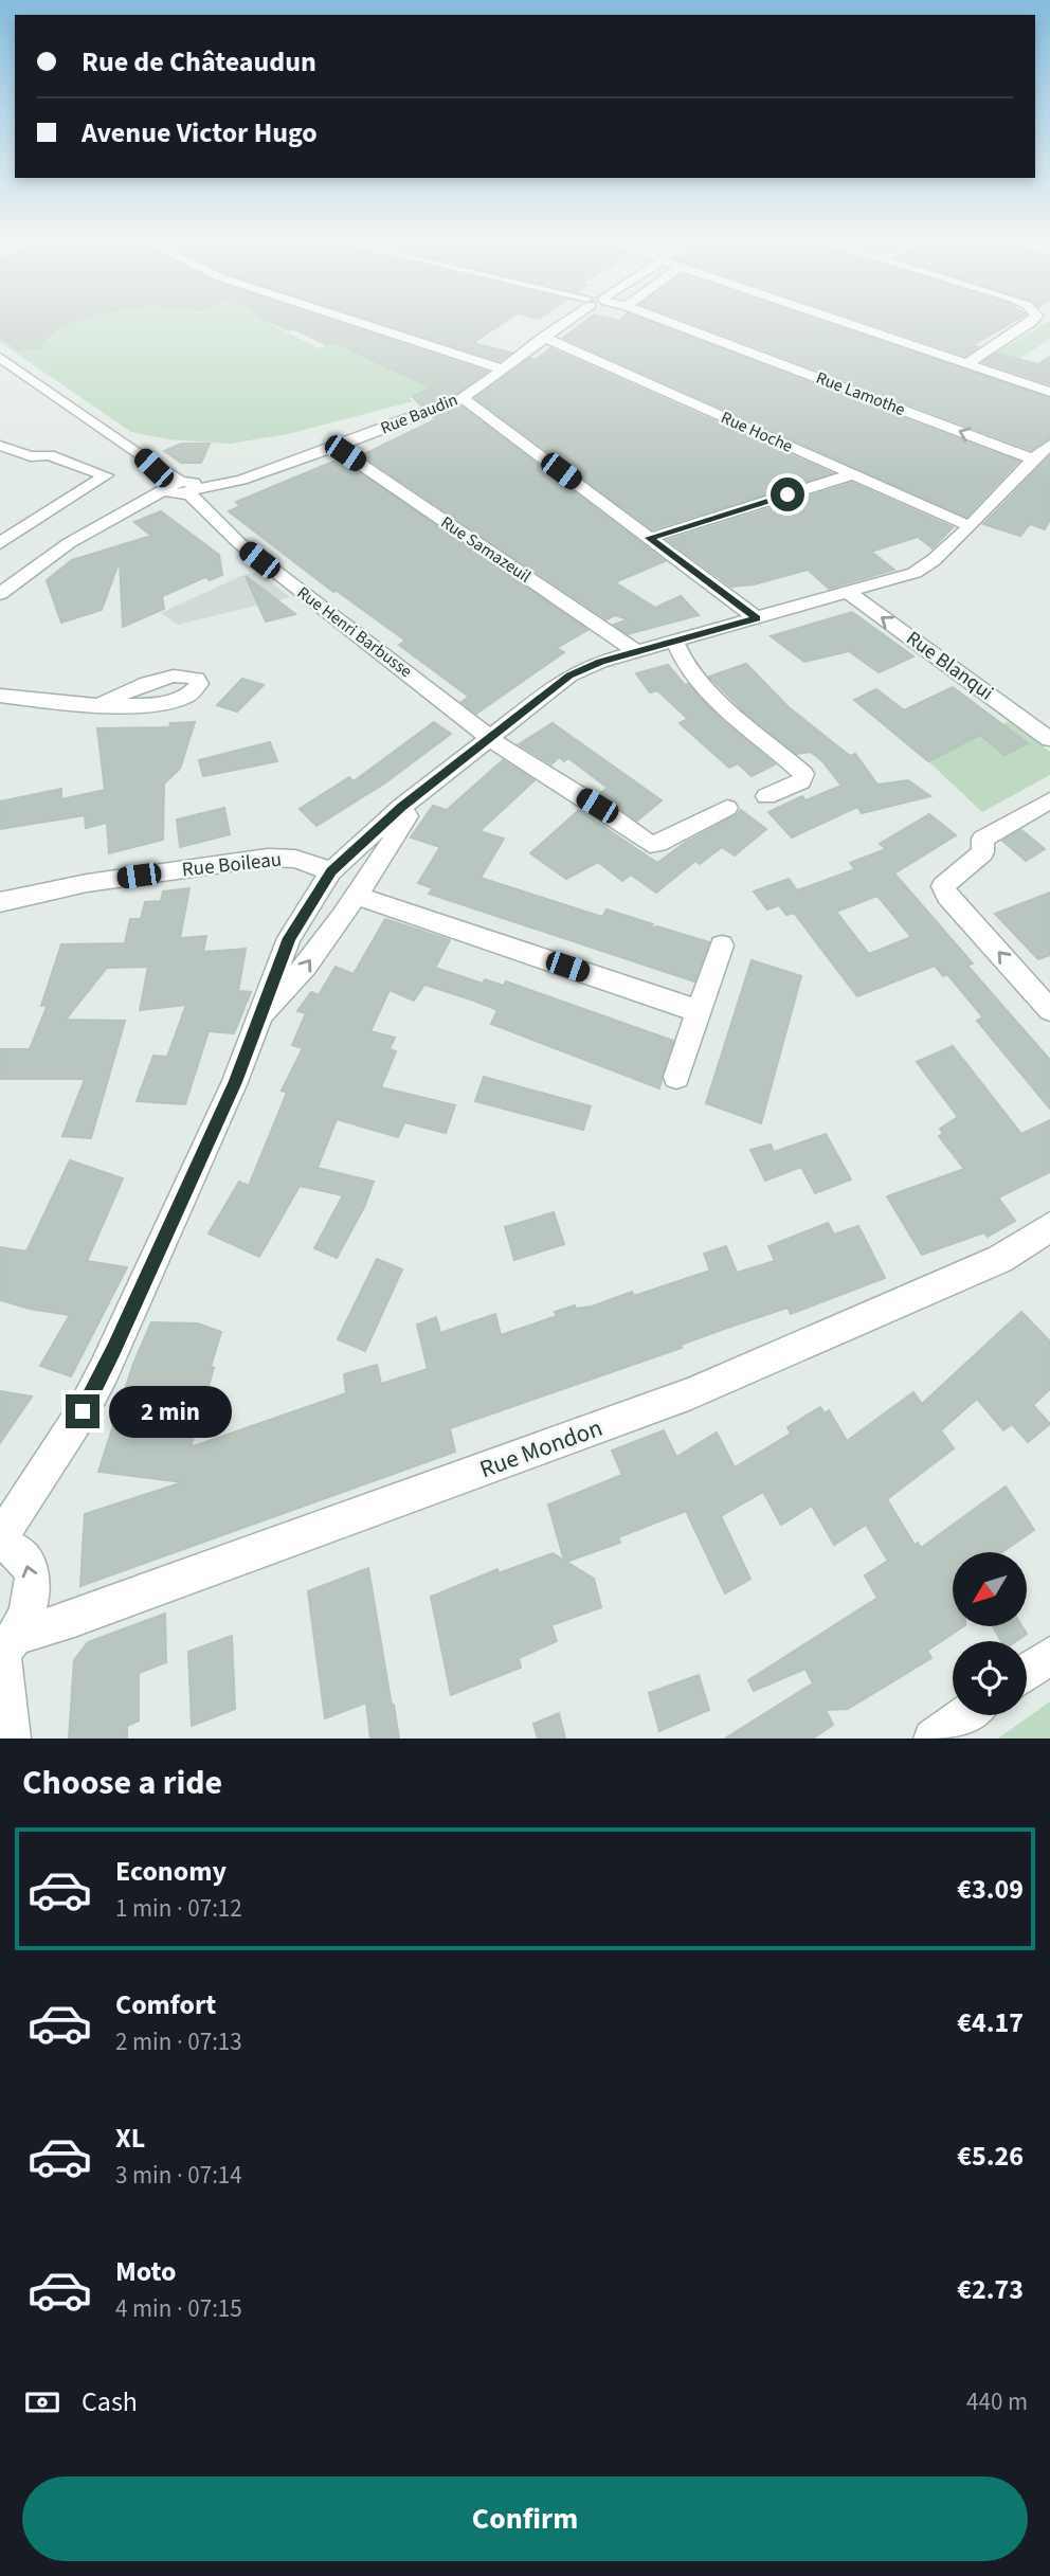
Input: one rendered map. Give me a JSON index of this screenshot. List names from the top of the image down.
{
  "streets": {
    "street": [
      "Rue Lamothe",
      "Rue Baudin",
      "Rue Hoche",
      "Rue Samazeuil",
      "Rue Henri Barbusse",
      "Rue Blanqui",
      "Rue Boileau",
      "Rue Mondon"
    ]
  },
  "crossings": [
    ["Rue Baudin", "Rue Hoche"],
    ["Rue Baudin", "Rue Samazeuil"],
    ["Rue Baudin", "Rue Henri Barbusse"]
  ],
  "one_way": ["Rue Blanqui"],
  "north": "bottom left",
  "page": {
    "banner": ["Rue de Châteaudun", "Avenue Victor Hugo"],
    "bubble": "2 min",
    "heading": "Choose a ride",
    "list": [
      {
        "name": "Economy",
        "note": "1 min · 07:12",
        "value": "€3.09"
      },
      {
        "name": "Comfort",
        "note": "2 min · 07:13",
        "value": "€4.17"
      },
      {
        "name": "XL",
        "note": "3 min · 07:14",
        "value": "€5.26"
      },
      {
        "name": "Moto",
        "note": "4 min · 07:15",
        "value": "€2.73"
      }
    ],
    "pay": ["Cash", "440 m"],
    "buttons": "Confirm"
  }
}
